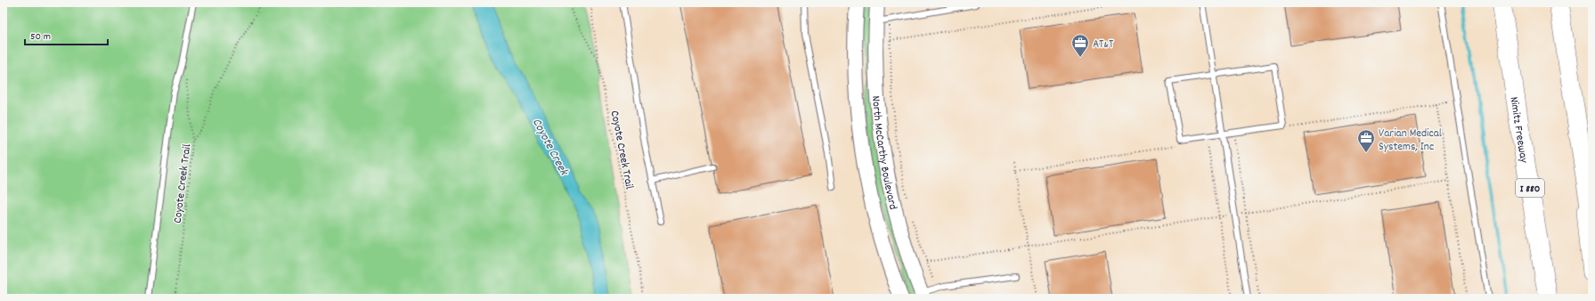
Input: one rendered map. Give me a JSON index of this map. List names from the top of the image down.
{
  "streets": {
    "highway": ["Nimitz Freeway", "I 880"],
    "main road": ["North McCarthy Boulevard"],
    "path": ["Coyote Creek Trail"]
  },
  "water": ["Coyote Creek"],
  "places": {
    "office": ["AT&T", "Varian Medical Systems, Inc"]
  },
  "scale_bar": "50 m"
}
